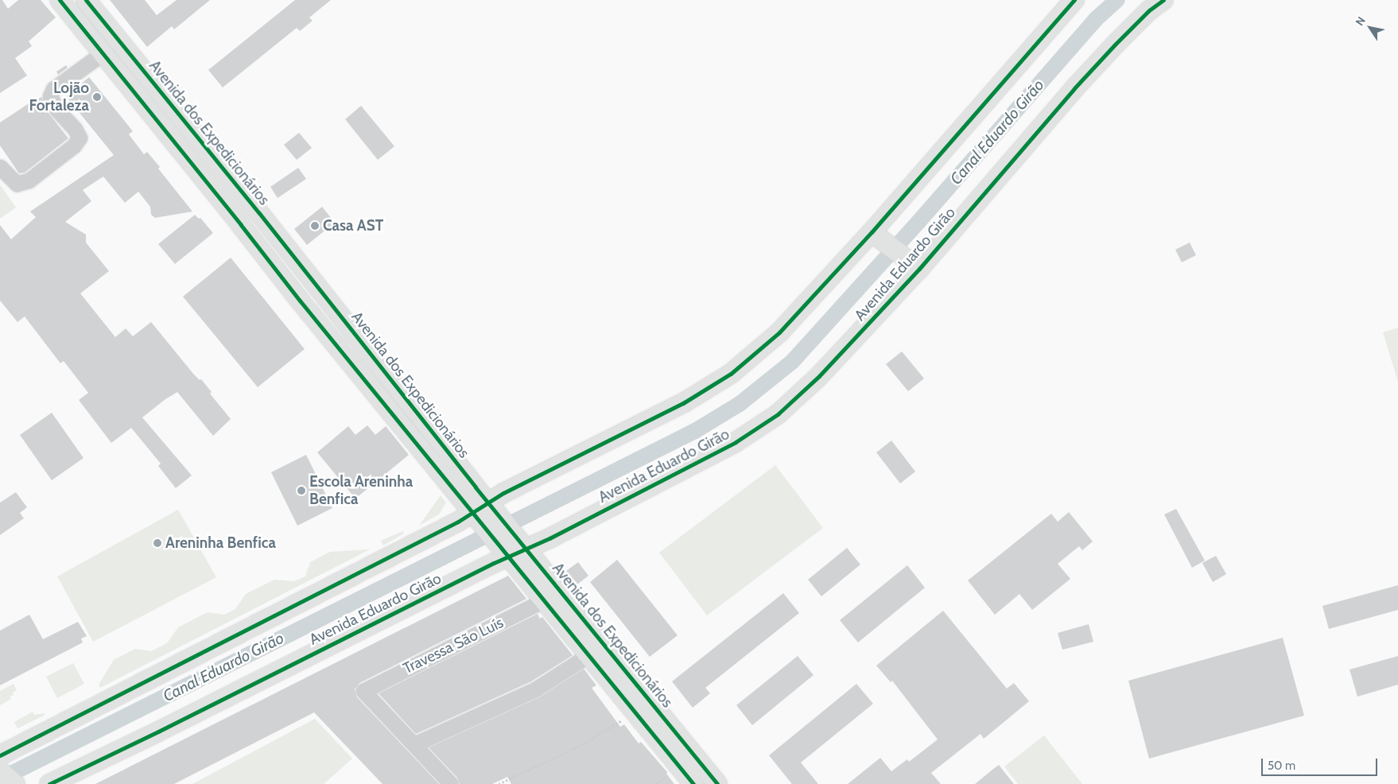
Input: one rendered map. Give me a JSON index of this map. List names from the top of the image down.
{
  "streets": {
    "main road": ["Avenida dos Expedicionários", "Avenida Eduardo Girão"],
    "street": ["Travessa São Luís"]
  },
  "crossings": [
    ["Avenida dos Expedicionários", "Avenida Eduardo Girão"],
    ["Avenida dos Expedicionários", "Travessa São Luís"]
  ],
  "water": ["Canal Eduardo Girão"],
  "places": [
    "Lojão Fortaleza",
    "Casa AST",
    "Escola Areninha Benfica",
    "Areninha Benfica"
  ],
  "scale_bar": "50 m",
  "north": "top left"
}
